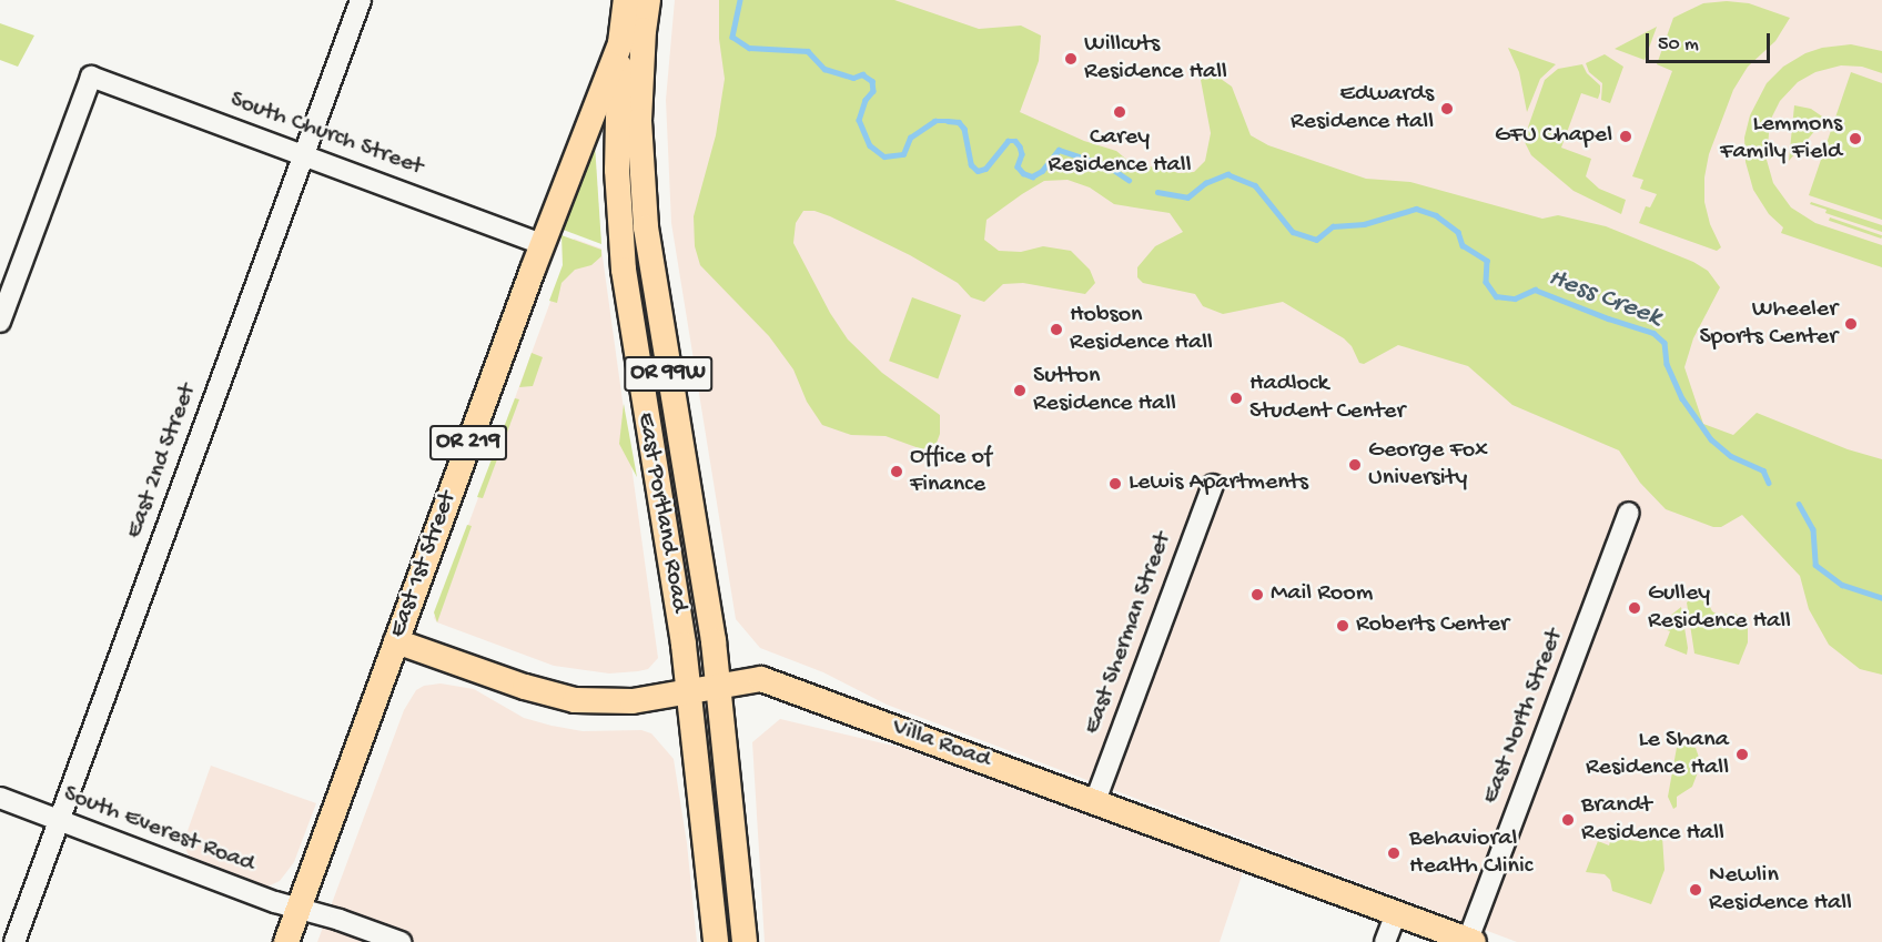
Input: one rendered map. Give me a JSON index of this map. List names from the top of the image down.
{
  "streets": {
    "main road": [
      "OR 99W",
      "OR 219",
      "East Portland Road",
      "East 1st Street",
      "Villa Road"
    ],
    "street": [
      "South Church Street",
      "East 2nd Street",
      "East Sherman Street",
      "East North Street",
      "South Everest Road"
    ]
  },
  "crossings": [
    ["South Church Street", "East 2nd Street"],
    ["South Church Street", "East 1st Street"],
    ["East 2nd Street", "South Everest Road"],
    ["East Portland Road", "East 1st Street"],
    ["East Portland Road", "Villa Road"],
    ["East 1st Street", "Villa Road"],
    ["East 1st Street", "South Everest Road"],
    ["East Sherman Street", "Villa Road"],
    ["East North Street", "Villa Road"]
  ],
  "water": ["Hess Creek"],
  "places": [
    "Willcuts Residence Hall",
    "Edwards Residence Hall",
    "Carey Residence Hall",
    "GFU Chapel",
    "Lemmons Family Field",
    "Wheeler Sports Center",
    "Hobson Residence Hall",
    "Sutton Residence Hall",
    "Hadlock Student Center",
    "George Fox University",
    "Office of Finance",
    "Lewis Apartments",
    "Mail Room",
    "Gulley Residence Hall",
    "Roberts Center",
    "Le Shana Residence Hall",
    "Brandt Residence Hall",
    "Behavioral Health Clinic",
    "Newlin Residence Hall"
  ],
  "scale_bar": "50 m"
}
